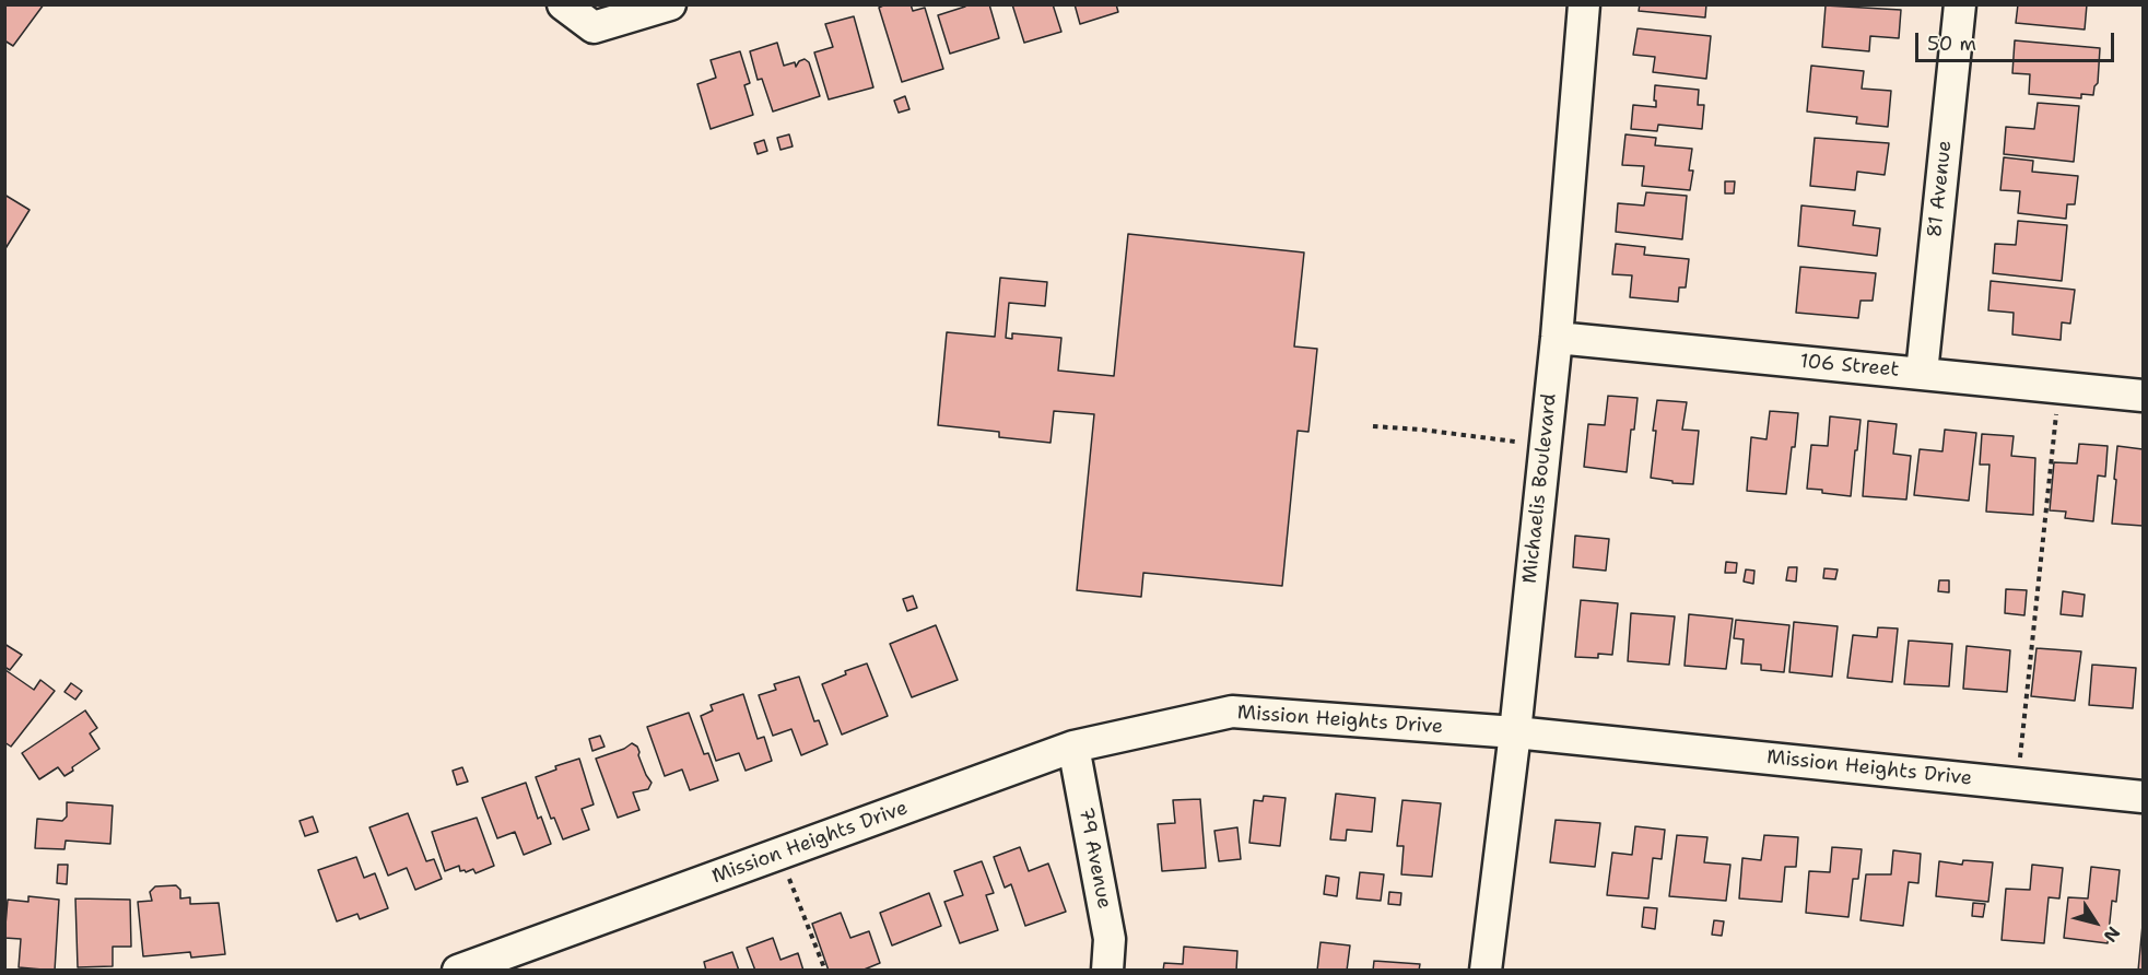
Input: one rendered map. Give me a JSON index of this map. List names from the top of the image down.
{
  "streets": {
    "street": [
      "81 Avenue",
      "106 Street",
      "Michaelis Boulevard",
      "Mission Heights Drive",
      "79 Avenue"
    ]
  },
  "crossings": [
    ["81 Avenue", "106 Street"],
    ["106 Street", "Michaelis Boulevard"],
    ["Michaelis Boulevard", "Mission Heights Drive"],
    ["Mission Heights Drive", "79 Avenue"]
  ],
  "scale_bar": "50 m",
  "north": "bottom right"
}
